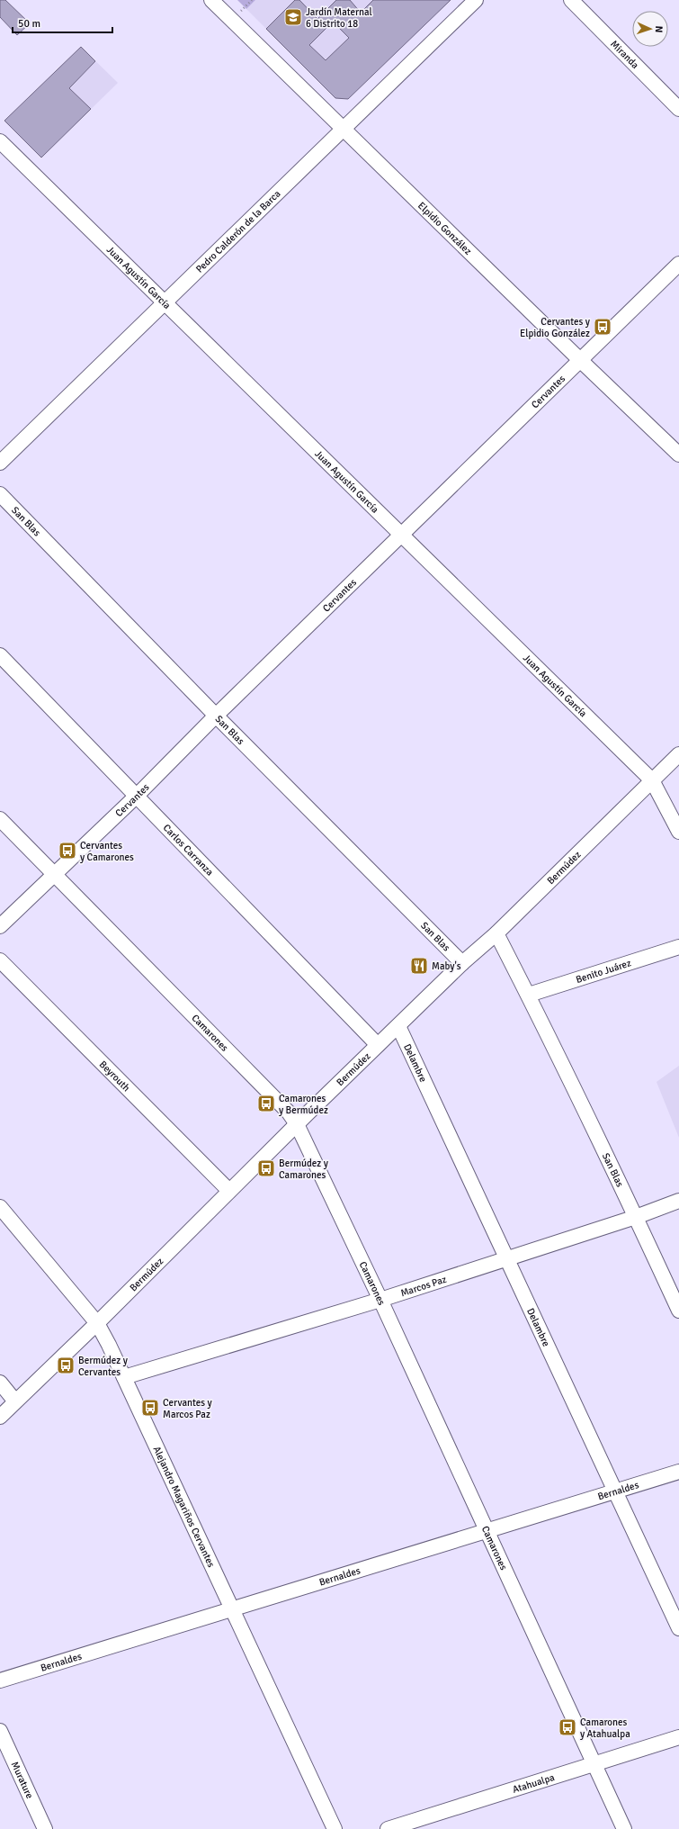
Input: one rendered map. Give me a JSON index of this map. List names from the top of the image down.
{
  "streets": {
    "street": [
      "Miranda",
      "Elpidio González",
      "Pedro Calderón de la Barca",
      "Juan Agustín García",
      "Cervantes",
      "San Blas",
      "Carlos Carranza",
      "Bermúdez",
      "Benito Juárez",
      "Camarones",
      "Delambre",
      "Beyrouth",
      "Marcos Paz",
      "Bernaldes",
      "Alejandro Magariños Cervantes",
      "Murature",
      "Atahualpa"
    ]
  },
  "crossings": [
    ["Elpidio González", "Pedro Calderón de la Barca"],
    ["Elpidio González", "Cervantes"],
    ["Pedro Calderón de la Barca", "Juan Agustín García"],
    ["Juan Agustín García", "Cervantes"],
    ["Juan Agustín García", "Bermúdez"],
    ["Cervantes", "San Blas"],
    ["Cervantes", "Carlos Carranza"],
    ["Cervantes", "Camarones"],
    ["San Blas", "Bermúdez"],
    ["San Blas", "Benito Juárez"],
    ["San Blas", "Marcos Paz"],
    ["Carlos Carranza", "Bermúdez"],
    ["Bermúdez", "Camarones"],
    ["Bermúdez", "Delambre"],
    ["Bermúdez", "Beyrouth"],
    ["Bermúdez", "Alejandro Magariños Cervantes"],
    ["Camarones", "Marcos Paz"],
    ["Camarones", "Bernaldes"],
    ["Camarones", "Atahualpa"],
    ["Delambre", "Marcos Paz"],
    ["Delambre", "Bernaldes"],
    ["Marcos Paz", "Alejandro Magariños Cervantes"],
    ["Bernaldes", "Alejandro Magariños Cervantes"]
  ],
  "places": {
    "school or university": ["Jardín Maternal 6 Distrito 18"],
    "bus stop": [
      "Cervantes y Elpidio González",
      "Cervantes y Camarones",
      "Camarones y Bermúdez",
      "Bermúdez y Camarones",
      "Bermúdez y Cervantes",
      "Cervantes y Marcos Paz",
      "Camarones y Atahualpa"
    ],
    "restaurant": ["Maby's"]
  },
  "scale_bar": "50 m",
  "north": "right"
}
